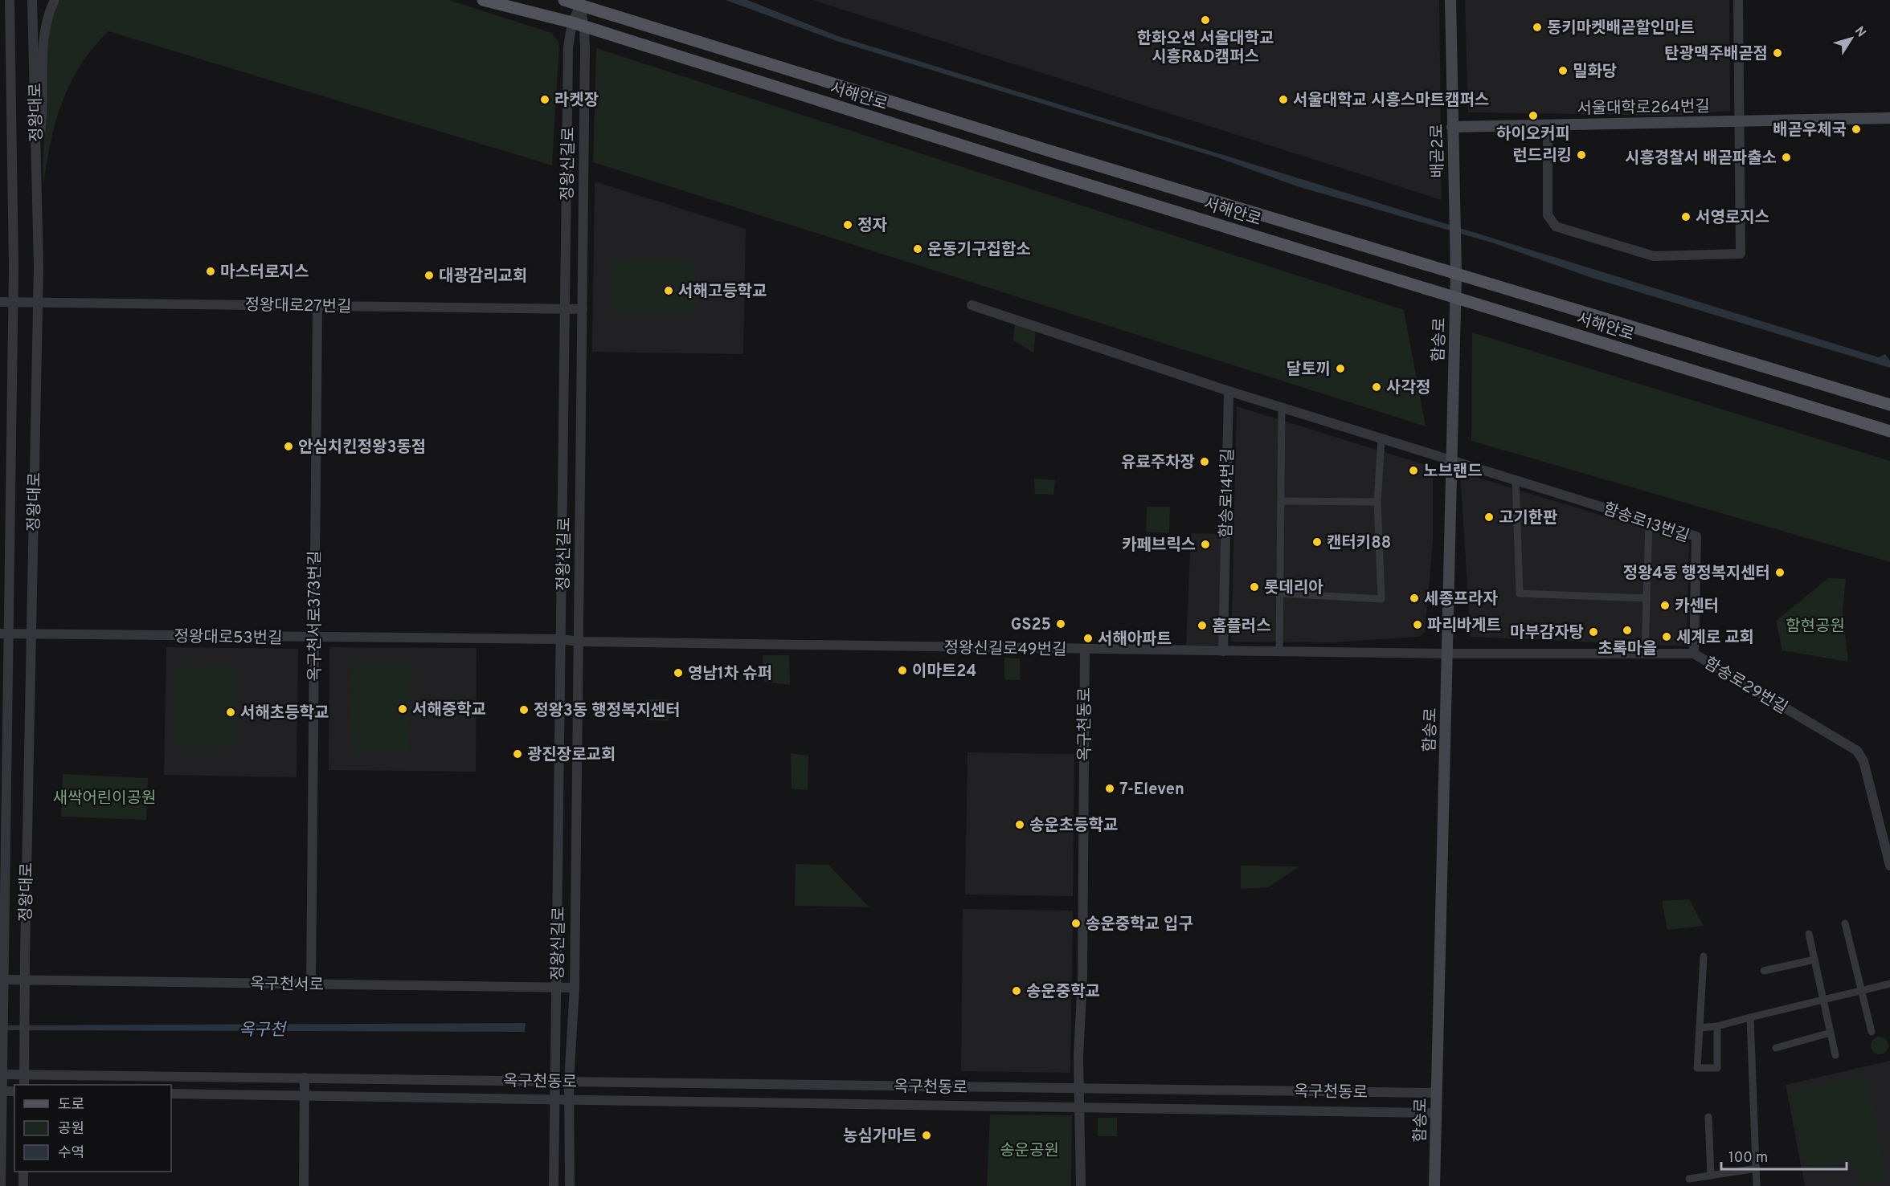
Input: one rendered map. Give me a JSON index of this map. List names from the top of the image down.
{
  "streets": {
    "main road": [
      "서해안로",
      "서울대학로264번길",
      "배곧2로",
      "함송로"
    ],
    "street": [
      "정왕대로",
      "정왕신길로",
      "정왕대로27번길",
      "함송로14번길",
      "함송로13번길",
      "옥구천서로373번길",
      "정왕대로53번길",
      "정왕신길로49번길",
      "함송로29번길",
      "옥구천동로",
      "옥구천서로"
    ]
  },
  "crossings": [
    ["서해안로", "배곧2로"],
    ["서해안로", "정왕신길로"],
    ["서해안로", "함송로"],
    ["서울대학로264번길", "배곧2로"],
    ["정왕대로", "정왕대로27번길"],
    ["정왕대로", "정왕대로53번길"],
    ["정왕대로", "옥구천동로"],
    ["정왕대로", "옥구천서로"],
    ["배곧2로", "함송로"],
    ["정왕신길로", "정왕대로27번길"],
    ["정왕신길로", "정왕대로53번길"],
    ["정왕신길로", "정왕신길로49번길"],
    ["정왕신길로", "옥구천동로"],
    ["정왕신길로", "옥구천서로"],
    ["정왕대로27번길", "옥구천서로373번길"],
    ["함송로", "함송로13번길"],
    ["함송로", "정왕신길로49번길"],
    ["함송로", "함송로29번길"],
    ["함송로", "옥구천동로"],
    ["함송로14번길", "정왕신길로49번길"],
    ["함송로13번길", "함송로29번길"],
    ["옥구천서로373번길", "정왕대로53번길"],
    ["옥구천서로373번길", "옥구천서로"],
    ["정왕대로53번길", "정왕신길로49번길"],
    ["정왕신길로49번길", "함송로29번길"],
    ["정왕신길로49번길", "옥구천동로"]
  ],
  "water": ["옥구천"],
  "parks": ["함현공원", "새싹어린이공원", "송운공원"],
  "places": [
    "한화오션 서울대학교 시흥R&D캠퍼스",
    "동키마켓배곧할인마트",
    "탄광맥주배곧점",
    "밀화당",
    "라켓장",
    "서울대학교 시흥스마트캠퍼스",
    "하이오커피",
    "배곧우체국",
    "런드리킹",
    "시흥경찰서 배곧파출소",
    "서영로지스",
    "정자",
    "운동기구집합소",
    "마스터로지스",
    "대광감리교회",
    "서해고등학교",
    "달토끼",
    "사각정",
    "안심치킨정왕3동점",
    "유료주차장",
    "노브랜드",
    "고기한판",
    "캔터키88",
    "카페브릭스",
    "정왕4동 행정복지센터",
    "롯데리아",
    "세종프라자",
    "카센터",
    "GS25",
    "파리바게트",
    "홈플러스",
    "초록마을",
    "마부감자탕",
    "세계로 교회",
    "서해아파트",
    "이마트24",
    "영남1차 슈퍼",
    "서해중학교",
    "정왕3동 행정복지센터",
    "서해초등학교",
    "광진장로교회",
    "7-Eleven",
    "송운초등학교",
    "송운중학교 입구",
    "송운중학교",
    "농심가마트"
  ],
  "legend": ["도로", "공원", "수역"],
  "scale_bar": "100 m",
  "north": "top right"
}
